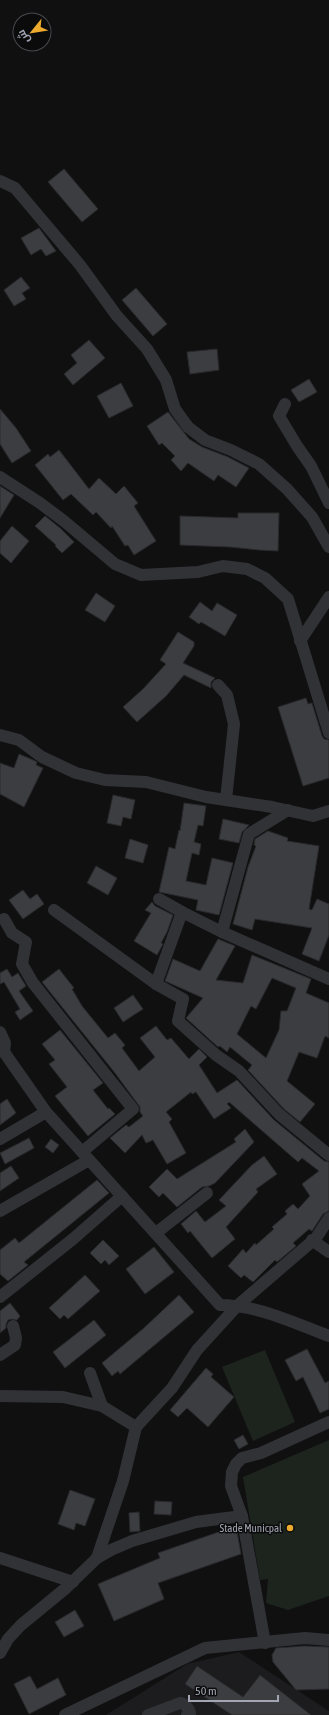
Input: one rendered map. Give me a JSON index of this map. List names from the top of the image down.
{
  "places": ["Stade Municpal"],
  "scale_bar": "50 m",
  "north": "bottom left"
}
